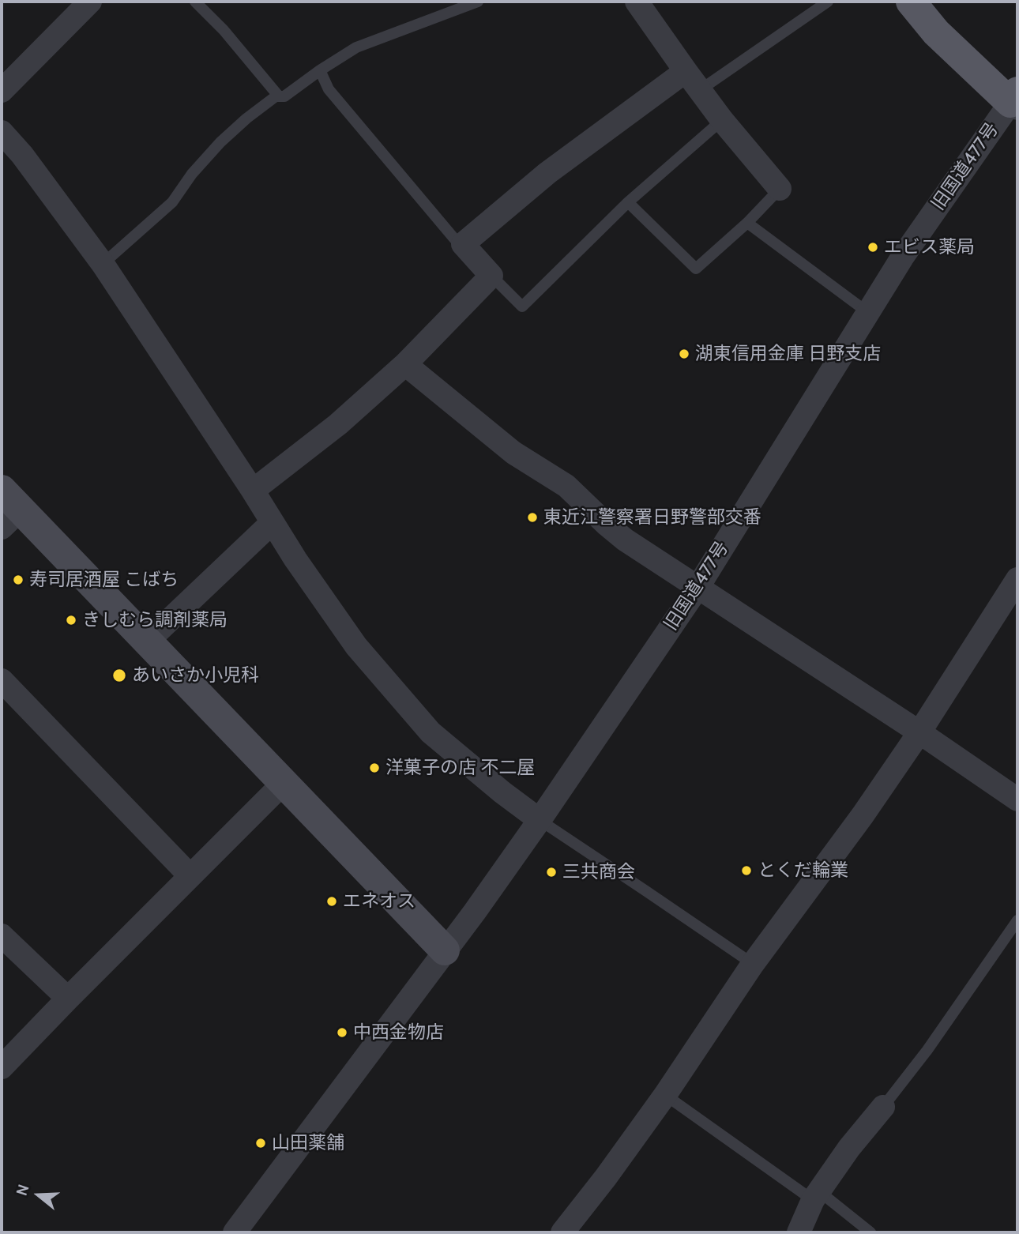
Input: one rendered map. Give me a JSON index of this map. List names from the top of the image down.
{
  "streets": {
    "street": ["旧国道477号"]
  },
  "places": [
    "エビス薬局",
    "湖東信用金庫 日野支店",
    "東近江警察署日野警部交番",
    "寿司居酒屋 こばち",
    "きしむら調剤薬局",
    "あいさか小児科",
    "洋菓子の店 不二屋",
    "とくだ輪業",
    "三共商会",
    "エネオス",
    "中西金物店",
    "山田薬舗"
  ],
  "north": "left"
}
